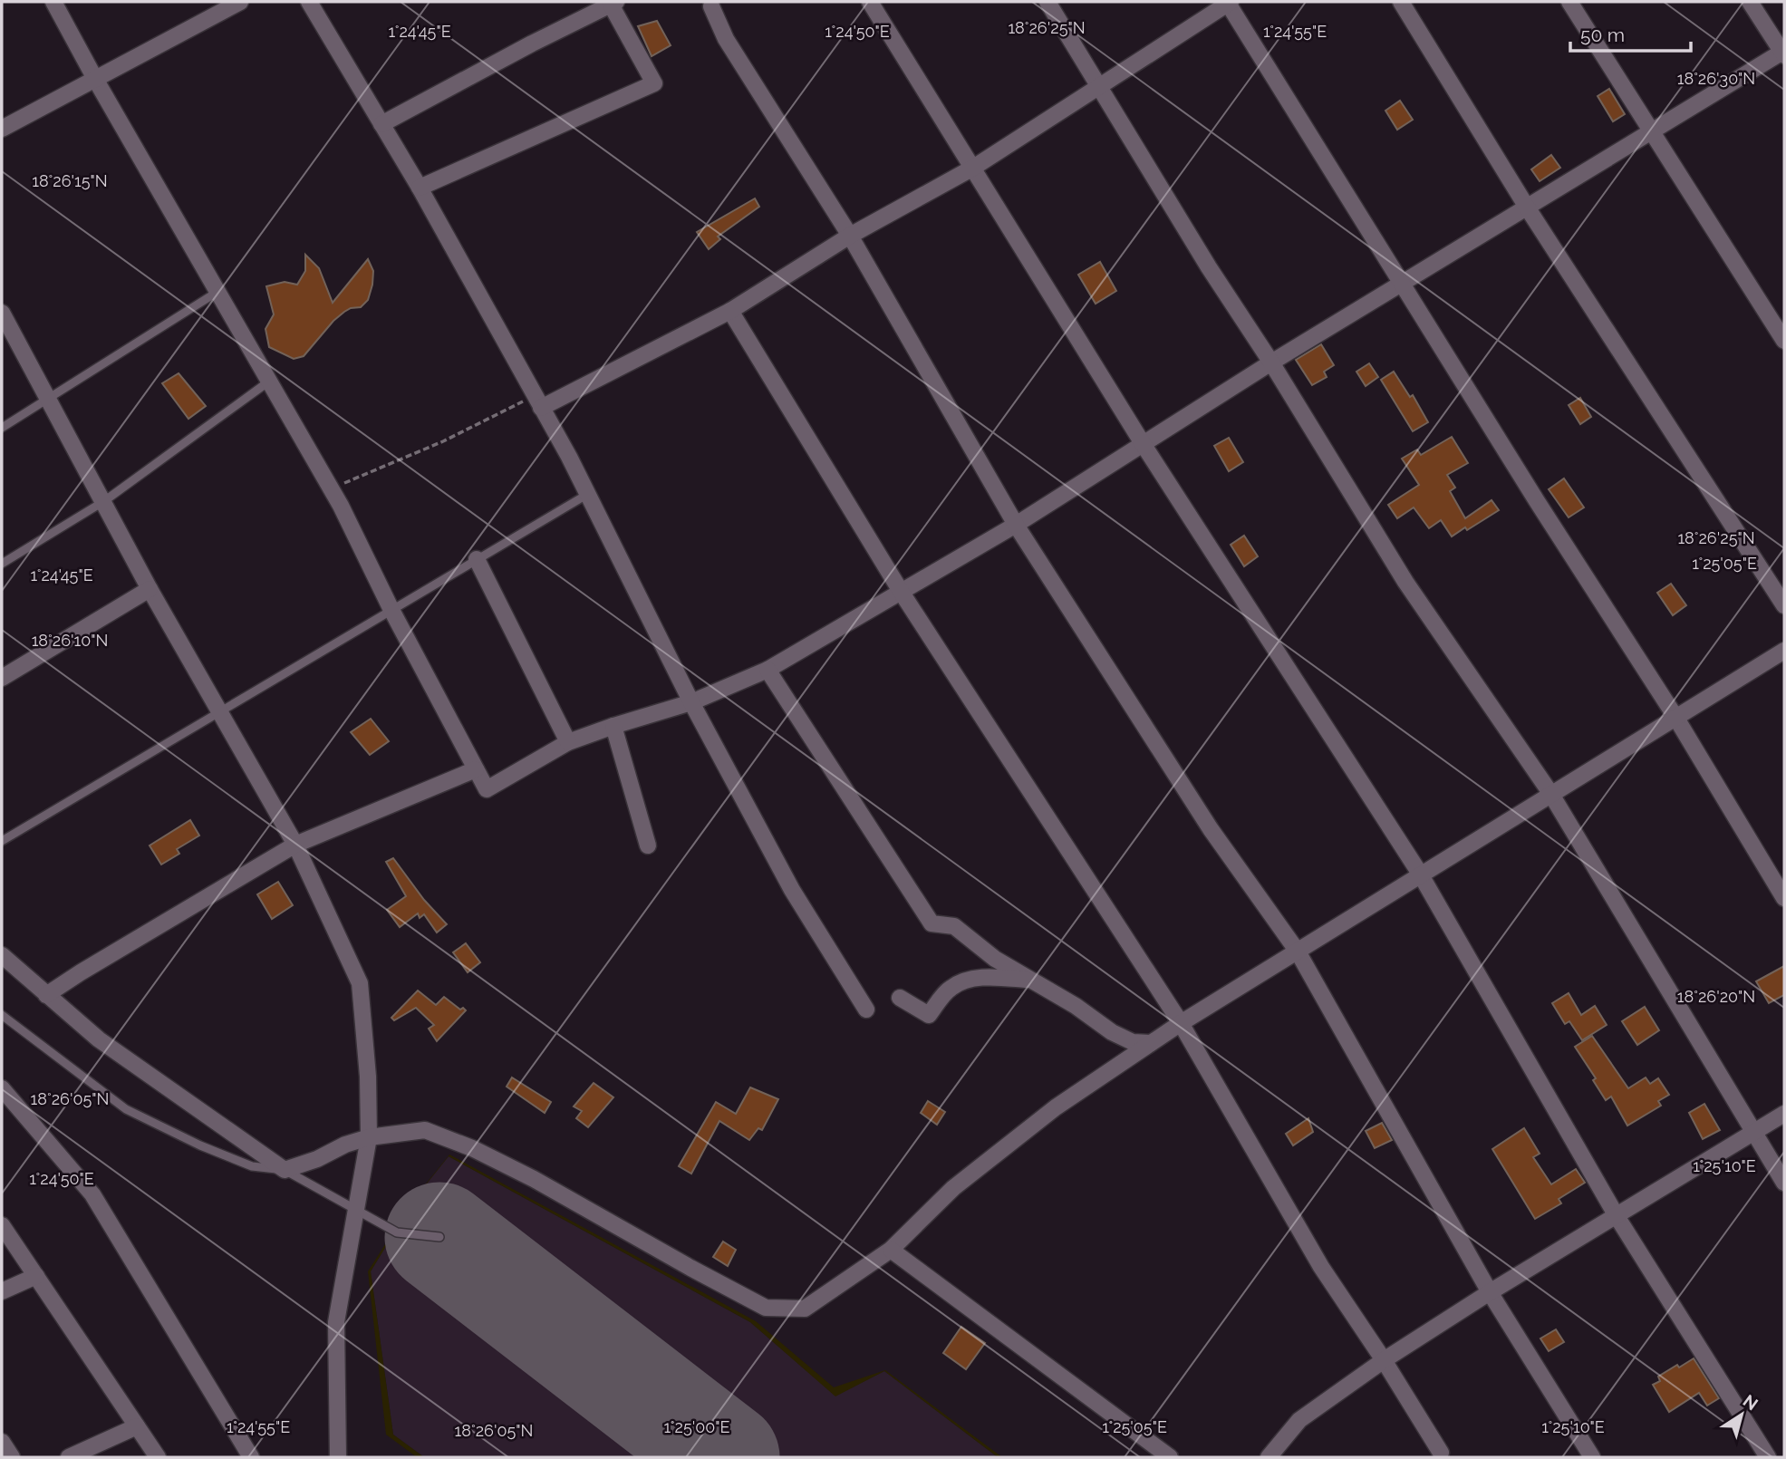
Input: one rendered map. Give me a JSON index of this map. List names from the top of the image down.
{
  "scale_bar": "50 m",
  "north": "top right",
  "coordinates": [
    "18°26'25\"N",
    "1°24'45\"E",
    "1°24'50\"E",
    "1°24'55\"E",
    "18°26'30\"N",
    "18°26'15\"N",
    "1°25'05\"E",
    "18°26'10\"N",
    "18°26'20\"N",
    "18°26'05\"N",
    "1°25'10\"E",
    "1°25'00\"E"
  ]
}
